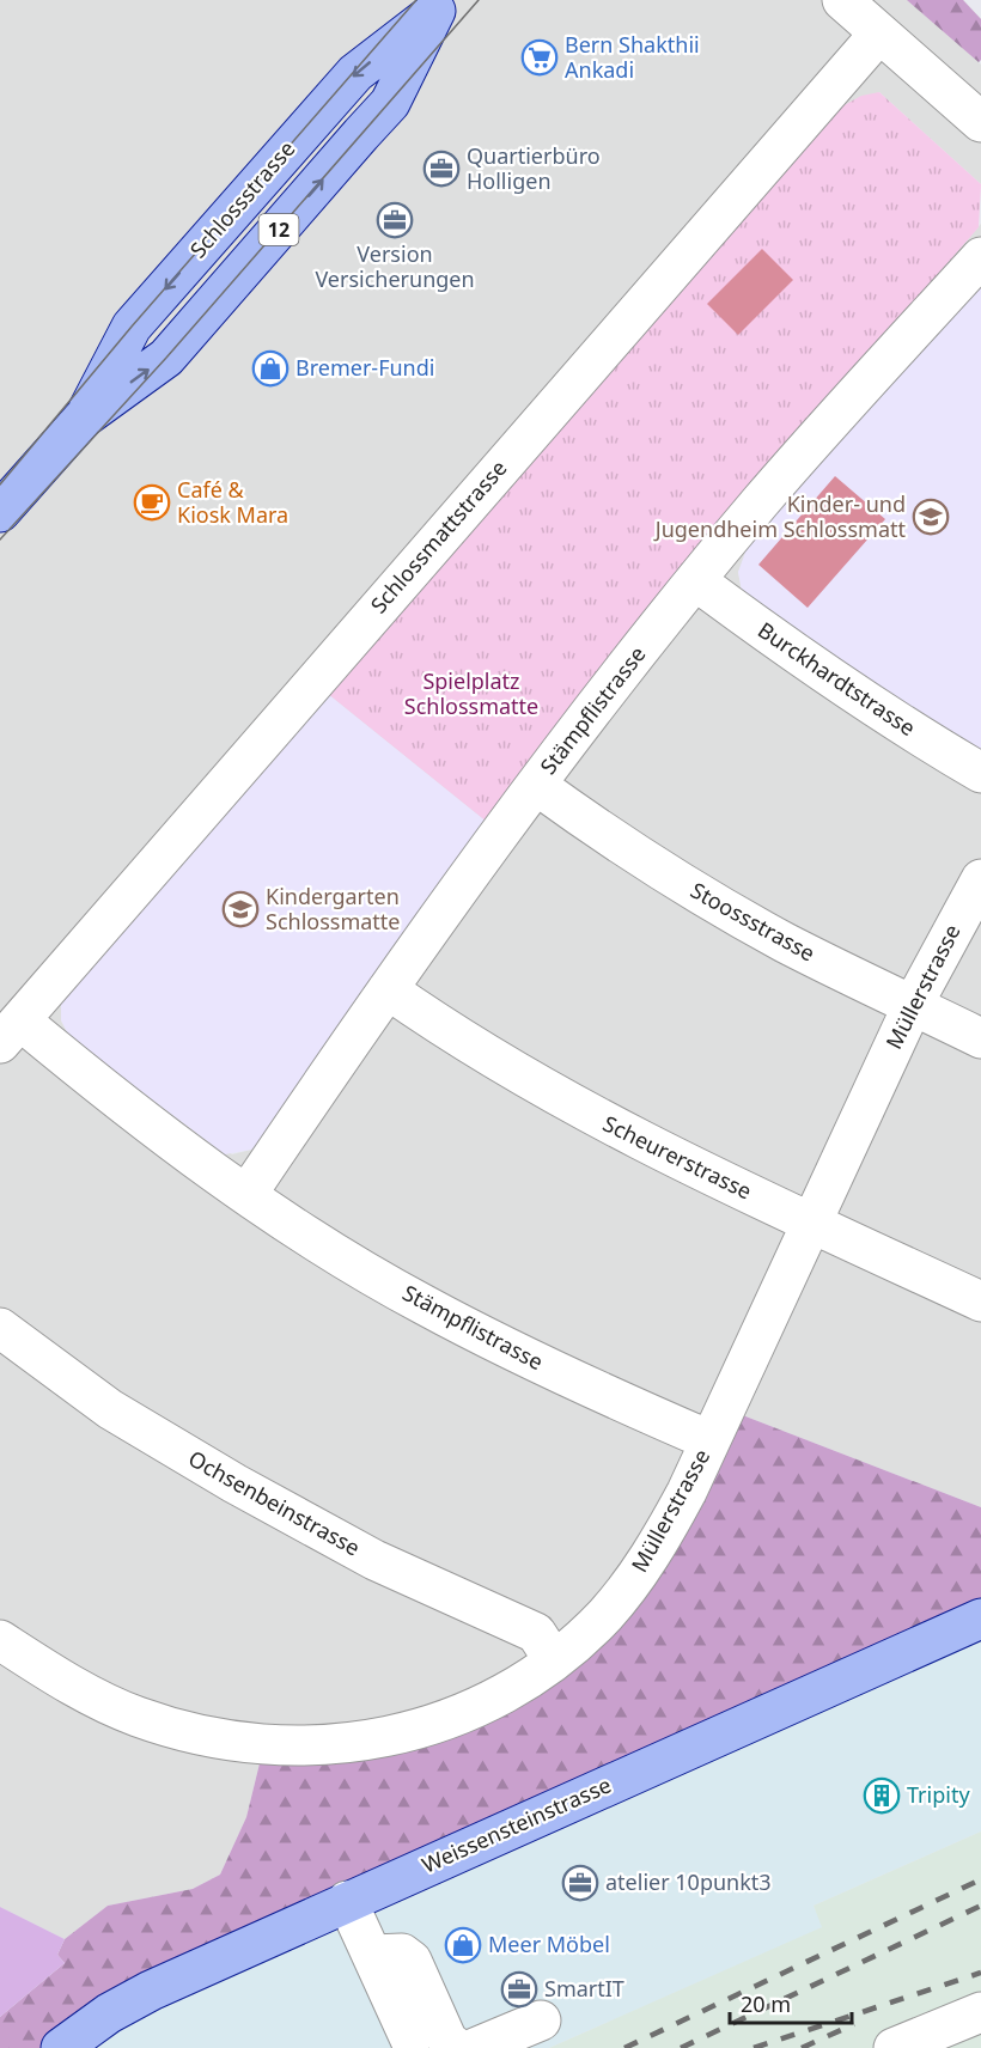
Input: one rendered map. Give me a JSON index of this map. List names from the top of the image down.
{
  "streets": {
    "main road": ["Schlossstrasse", "12", "Weissensteinstrasse"],
    "street": [
      "Schlossmattstrasse",
      "Burckhardtstrasse",
      "Stämpflistrasse",
      "Stoossstrasse",
      "Müllerstrasse",
      "Scheurerstrasse",
      "Ochsenbeinstrasse"
    ]
  },
  "crossings": [
    ["Schlossmattstrasse", "Stämpflistrasse"],
    ["Burckhardtstrasse", "Stämpflistrasse"],
    ["Stämpflistrasse", "Stoossstrasse"],
    ["Stämpflistrasse", "Müllerstrasse"],
    ["Stämpflistrasse", "Scheurerstrasse"],
    ["Stoossstrasse", "Müllerstrasse"],
    ["Müllerstrasse", "Scheurerstrasse"],
    ["Müllerstrasse", "Ochsenbeinstrasse"]
  ],
  "parks": ["Spielplatz Schlossmatte"],
  "places": {
    "supermarket": ["Bern Shakthii Ankadi"],
    "office": [
      "Quartierbüro Holligen",
      "Version Versicherungen",
      "atelier 10punkt3",
      "SmartIT"
    ],
    "shop": ["Bremer-Fundi", "Meer Möbel"],
    "cafe": ["Café & Kiosk Mara"],
    "school or university": ["Kinder- und Jugendheim Schlossmatt", "Kindergarten Schlossmatte"],
    "building": ["Tripity"]
  },
  "scale_bar": "20 m"
}
